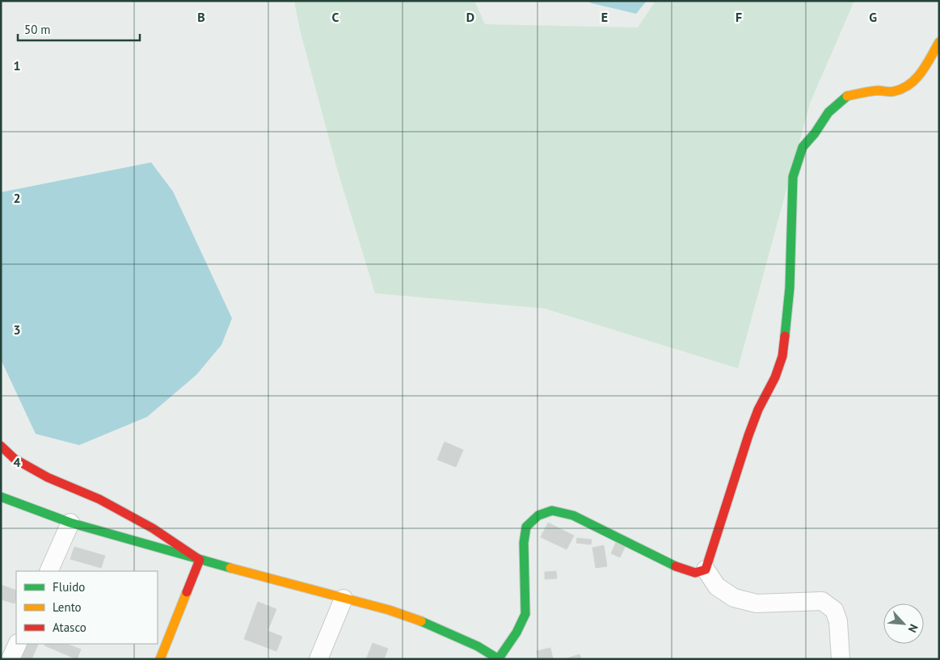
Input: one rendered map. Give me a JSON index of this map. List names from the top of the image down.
{
  "legend": ["Fluido", "Lento", "Atasco"],
  "scale_bar": "50 m",
  "north": "bottom right",
  "grid": {
    "columns": [
      "B",
      "C",
      "D",
      "E",
      "F",
      "G"
    ],
    "rows": [
      "1",
      "2",
      "3",
      "4"
    ]
  }
}
